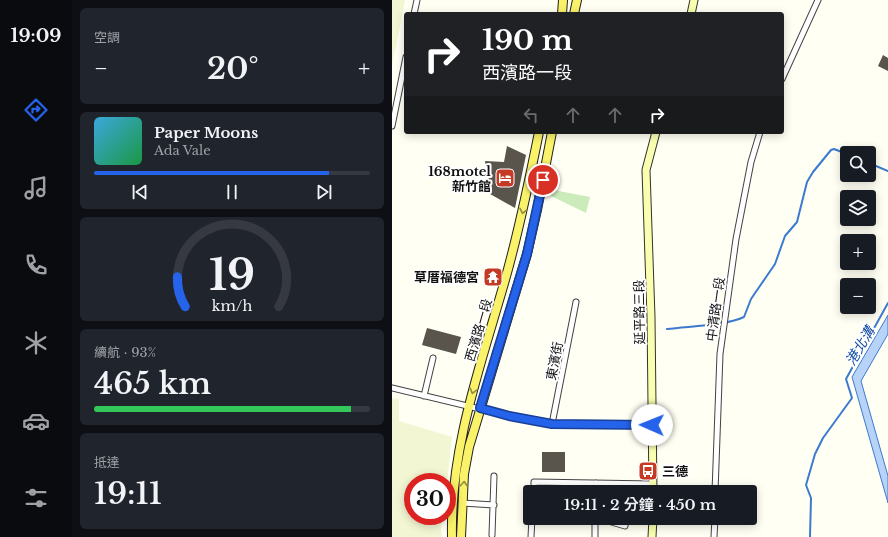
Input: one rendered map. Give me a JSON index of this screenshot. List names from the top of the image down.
{
  "streets": {
    "main road": ["西濱路一段"],
    "street": ["中清路一段", "延平路三段", "東濱街"]
  },
  "water": ["港北溝"],
  "places": {
    "hotel": ["168motel 新竹館"],
    "temple": ["草厝福德宮"],
    "bus stop": ["三德"]
  },
  "page": {
    "tabs": "19:09",
    "tile": [
      "空調",
      ["續航 · 93%", "465 km"],
      ["抵達", "19:11"]
    ],
    "turn": ["190 m", "西濱路一段"],
    "heat": ["−", "20°", "+"],
    "song": ["Paper Moons", "Ada Vale"],
    "map_buttons": ["+", "−"],
    "limit": "30",
    "trip": "19:11 · 2 分鐘 · 450 m",
    "gauge": ["19", "km/h"]
  }
}
